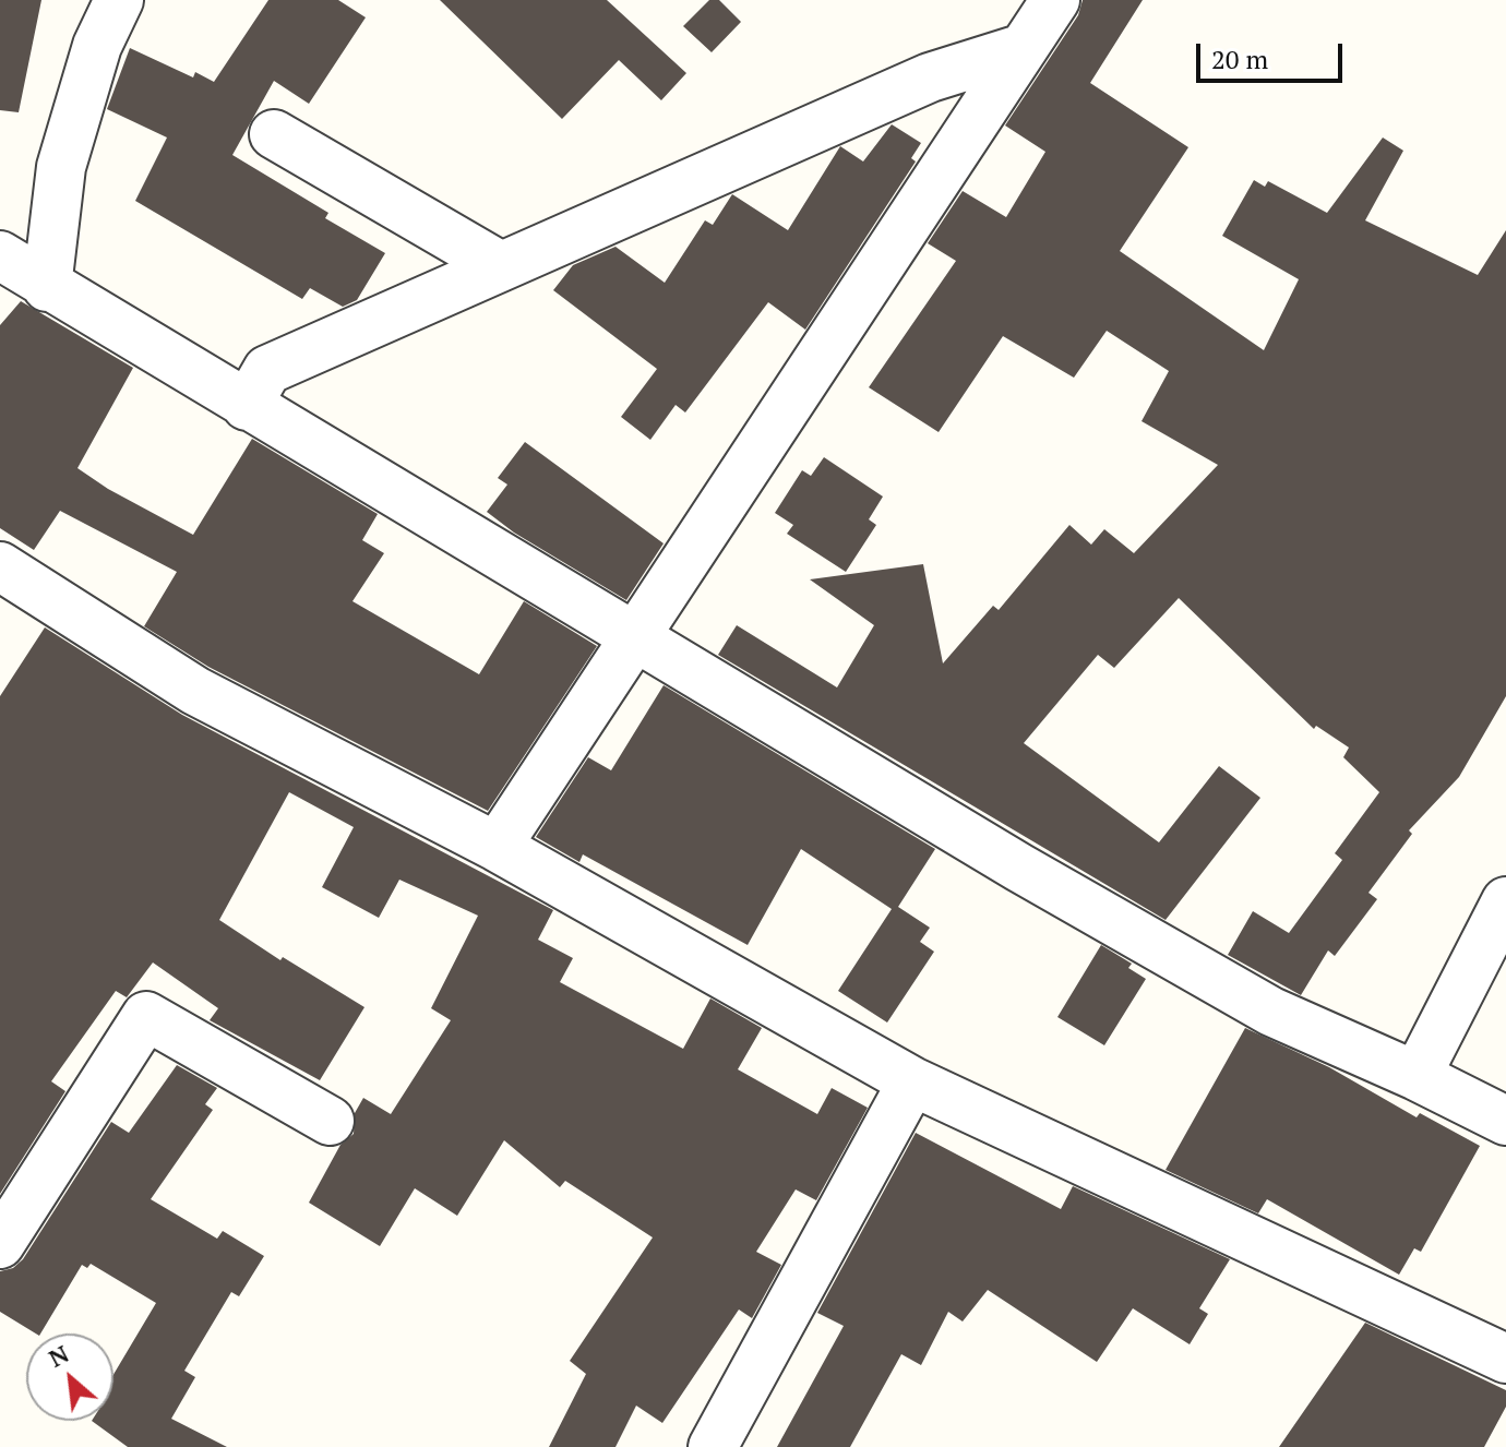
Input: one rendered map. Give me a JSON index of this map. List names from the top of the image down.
{
  "scale_bar": "20 m",
  "north": "top left"
}
